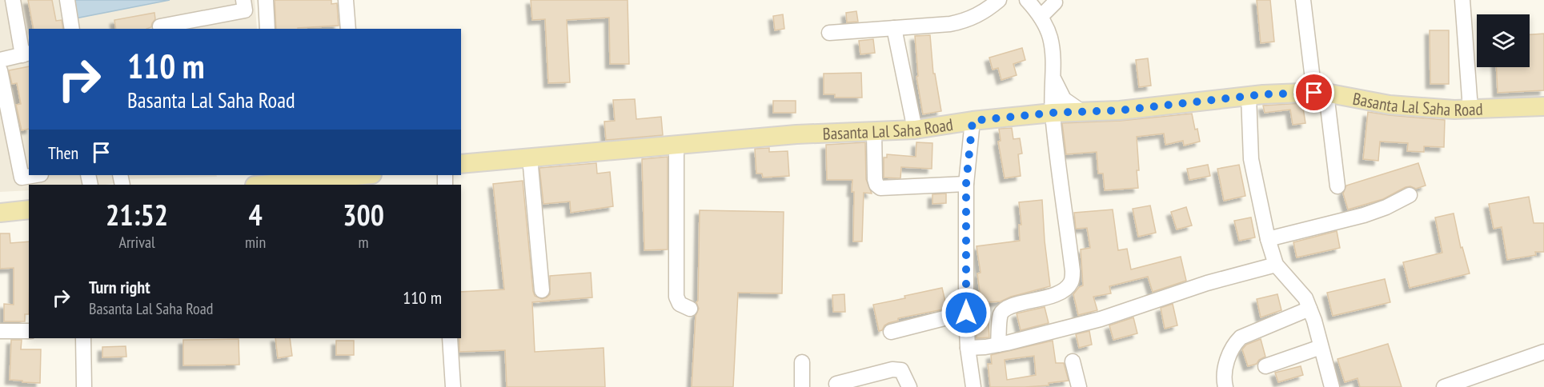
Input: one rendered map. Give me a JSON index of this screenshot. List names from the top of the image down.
{
  "streets": {
    "main road": ["Basanta Lal Saha Road"]
  },
  "page": {
    "turn": ["110 m", "Basanta Lal Saha Road"],
    "then": "Then",
    "eta": [
      "21:52",
      "Arrival",
      "4",
      "min",
      "300",
      "m"
    ],
    "list": [
      {
        "name": "Turn right",
        "note": "Basanta Lal Saha Road",
        "value": "110 m"
      }
    ]
  }
}
